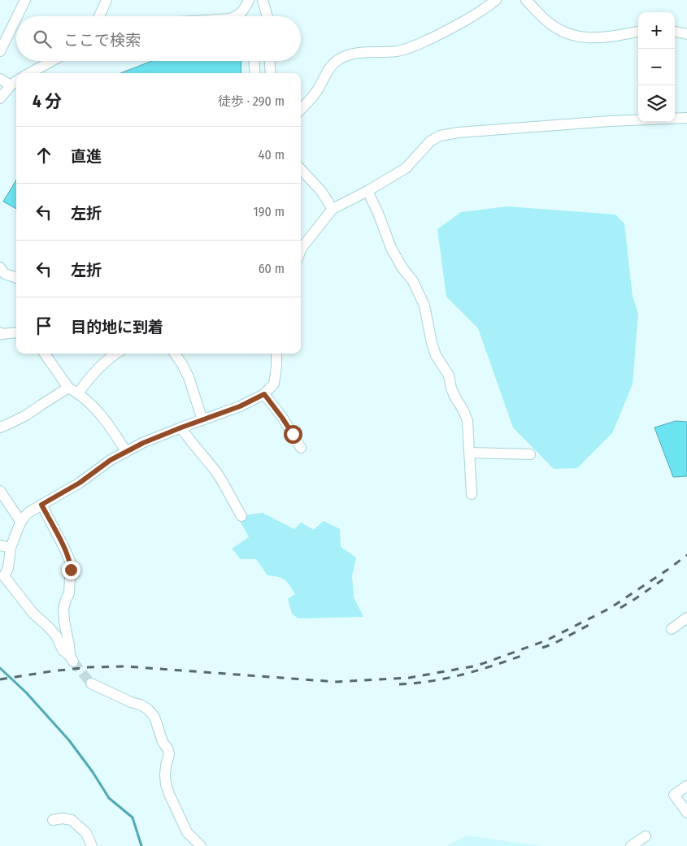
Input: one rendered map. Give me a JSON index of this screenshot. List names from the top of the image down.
{
  "page": {
    "map_buttons": ["+", "−"],
    "search": "ここで検索",
    "heading": ["4 分", "徒歩 · 290 m"],
    "list": [
      ["直進", "40 m"],
      ["左折", "190 m"],
      ["左折", "60 m"],
      "目的地に到着"
    ]
  }
}
